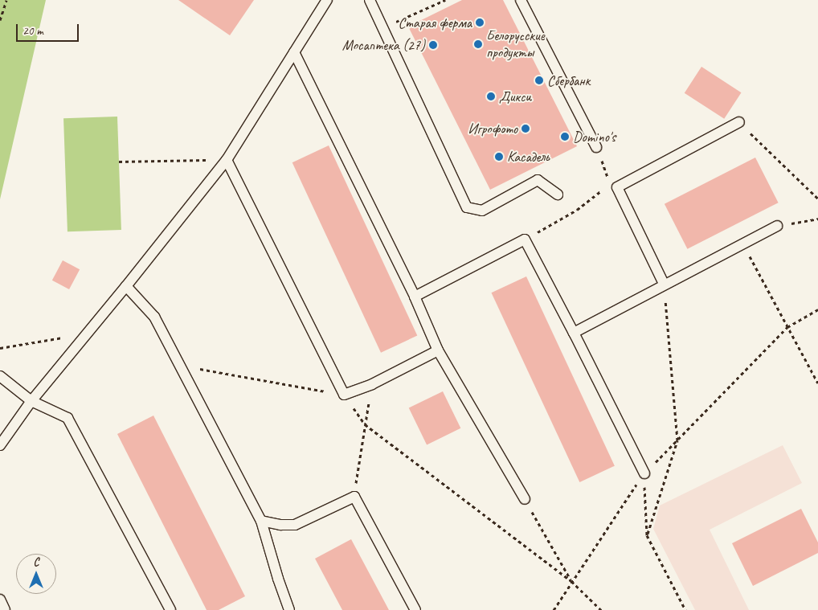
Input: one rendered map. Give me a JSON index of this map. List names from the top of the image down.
{
  "places": [
    "Старая ферма",
    "Белорусские продукты",
    "Мосаптека (27)",
    "Сбербанк",
    "Дикси",
    "Игрофото",
    "Domino's",
    "Касадель"
  ],
  "scale_bar": "20 m",
  "north": "top"
}
